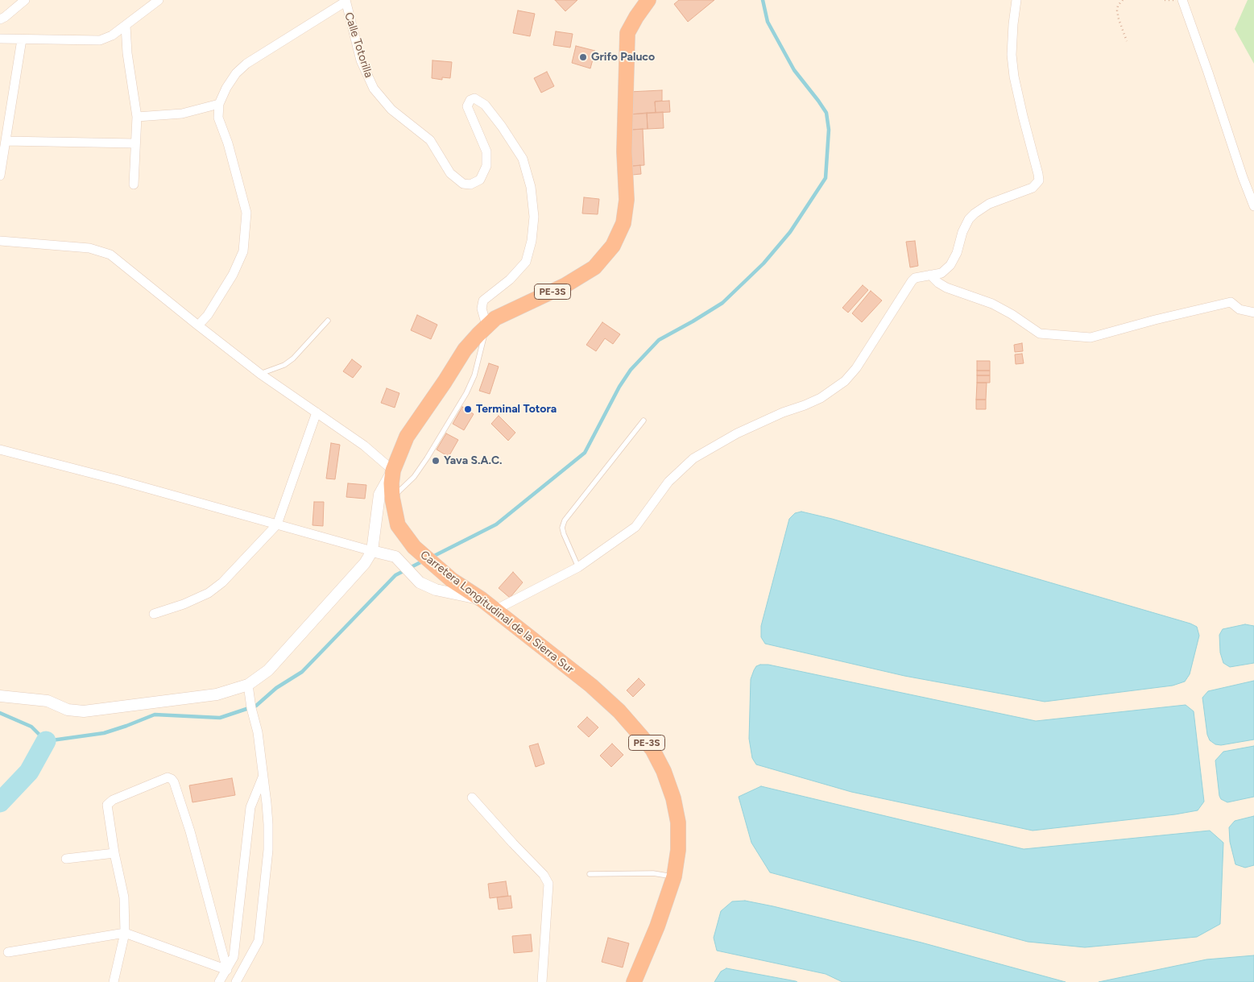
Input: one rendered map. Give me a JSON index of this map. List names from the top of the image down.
{
  "streets": {
    "highway": ["PE-3S", "Carretera Longitudinal de la Sierra Sur"],
    "street": ["Calle Totorilla"]
  },
  "crossings": [
    ["Calle Totorilla", "Carretera Longitudinal de la Sierra Sur"]
  ],
  "places": ["Grifo Paluco", "Terminal Totora", "Yava S.A.C."]
}
